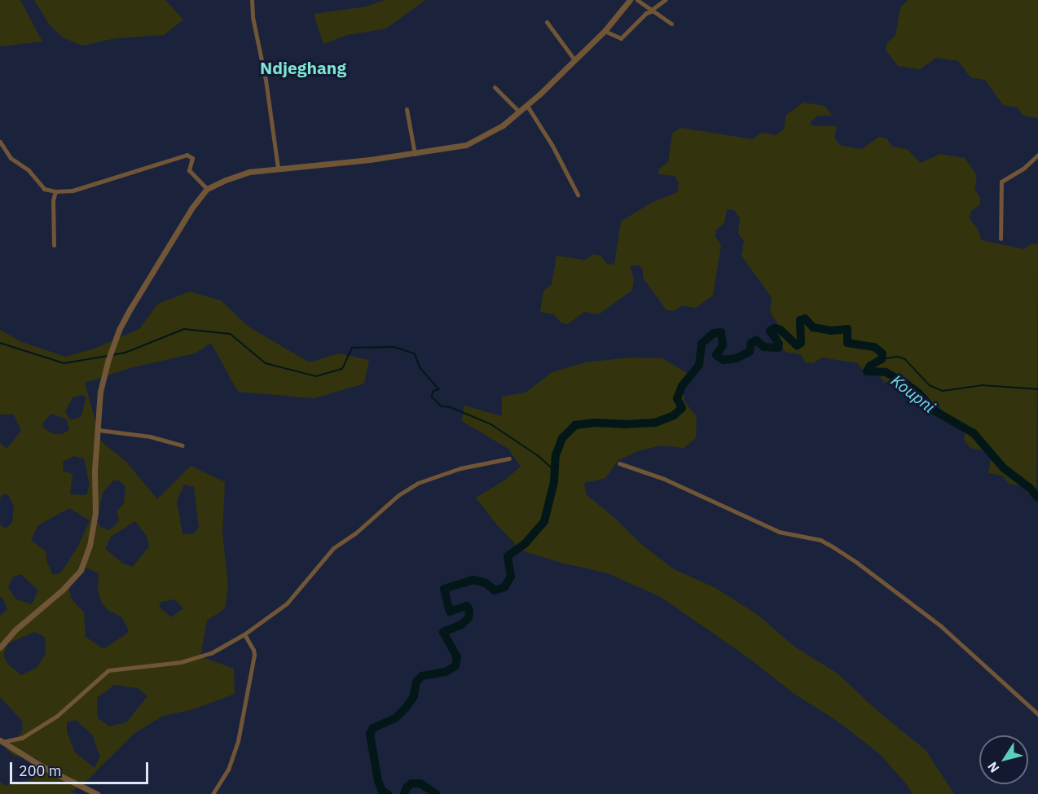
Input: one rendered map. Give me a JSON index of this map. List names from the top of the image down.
{
  "districts": ["Ndjeghang"],
  "water": ["Koupni"],
  "scale_bar": "200 m",
  "north": "bottom left"
}
